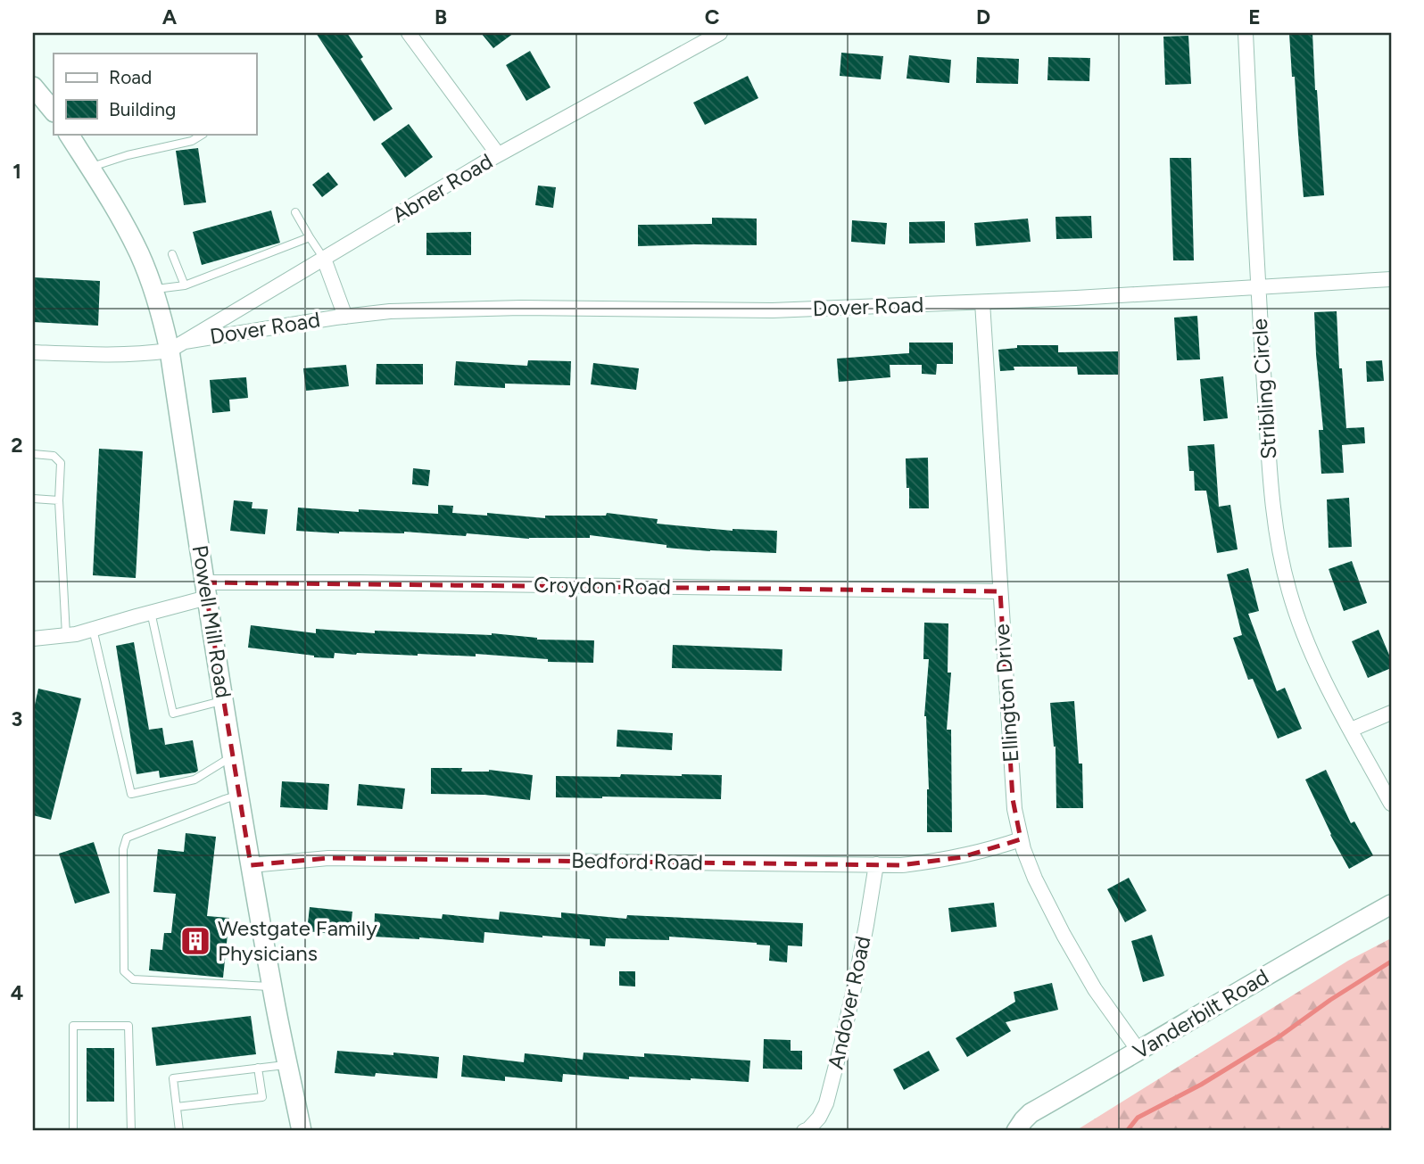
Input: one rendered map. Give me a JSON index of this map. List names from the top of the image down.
{
  "streets": {
    "street": [
      "Abner Road",
      "Dover Road",
      "Stribling Circle",
      "Croydon Road",
      "Powell Mill Road",
      "Ellington Drive",
      "Bedford Road",
      "Andover Road",
      "Vanderbilt Road"
    ]
  },
  "crossings": [
    ["Abner Road", "Dover Road"],
    ["Abner Road", "Powell Mill Road"],
    ["Dover Road", "Stribling Circle"],
    ["Dover Road", "Powell Mill Road"],
    ["Dover Road", "Ellington Drive"],
    ["Croydon Road", "Powell Mill Road"],
    ["Croydon Road", "Ellington Drive"],
    ["Powell Mill Road", "Bedford Road"],
    ["Ellington Drive", "Bedford Road"],
    ["Ellington Drive", "Vanderbilt Road"],
    ["Bedford Road", "Andover Road"]
  ],
  "places": {
    "building": ["Westgate Family Physicians"]
  },
  "legend": ["Road", "Building"],
  "grid": {
    "columns": [
      "A",
      "B",
      "C",
      "D",
      "E"
    ],
    "rows": [
      "1",
      "2",
      "3",
      "4"
    ]
  }
}
